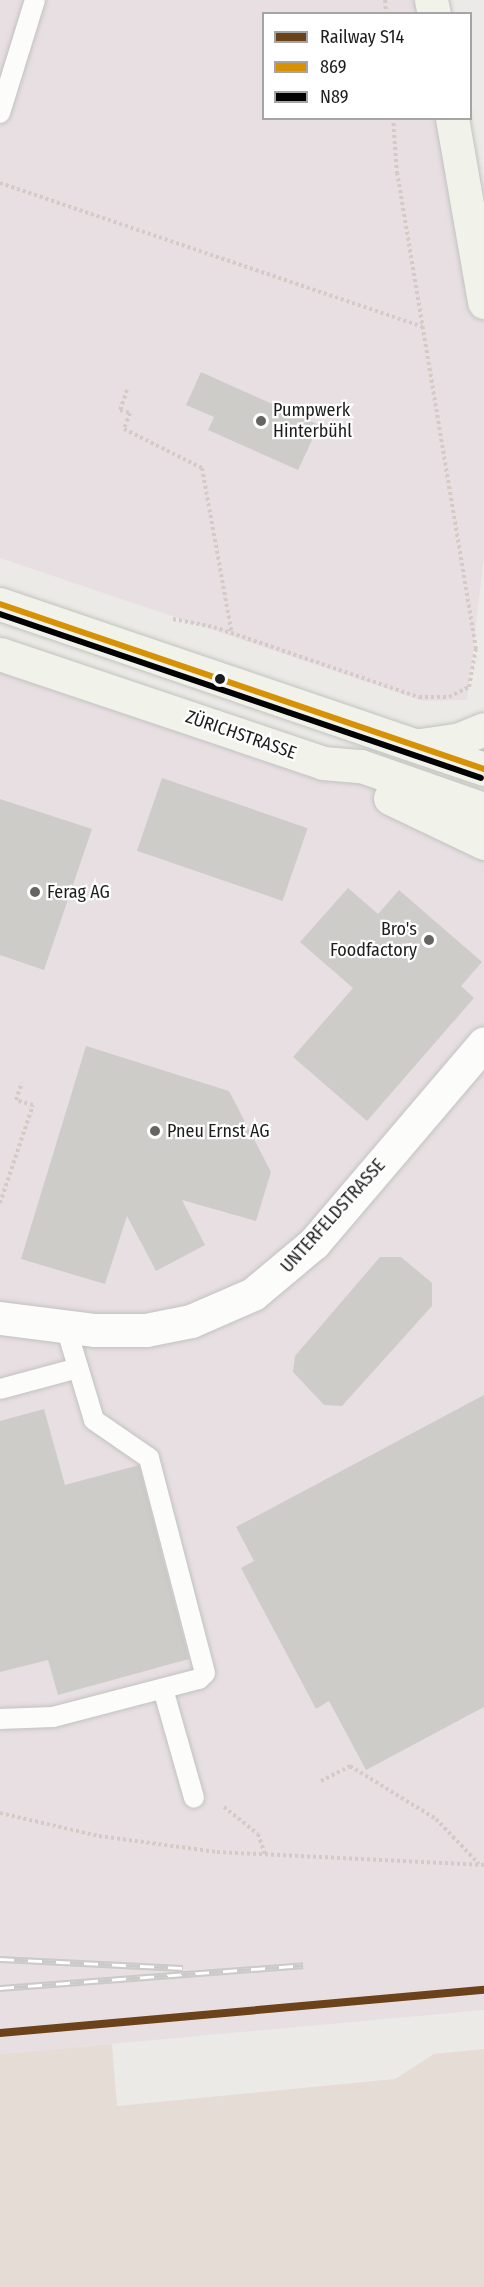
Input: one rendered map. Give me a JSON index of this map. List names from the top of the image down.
{
  "streets": {
    "main road": ["ZÜRICHSTRASSE"],
    "street": ["UNTERFELDSTRASSE"]
  },
  "places": [
    "Pumpwerk Hinterbühl",
    "Ferag AG",
    "Bro's Foodfactory",
    "Pneu Ernst AG"
  ],
  "lines": ["transit line 869", "transit line N89", "rail line S14"],
  "legend": ["Railway S14", "869", "N89"]
}
